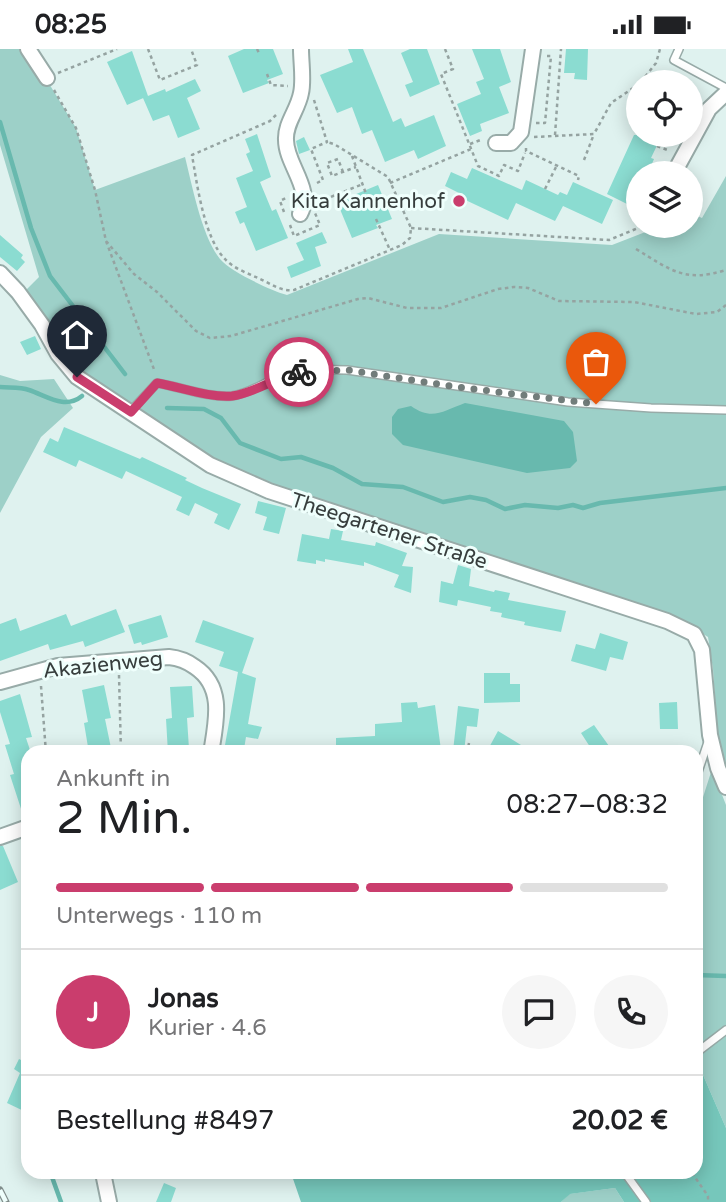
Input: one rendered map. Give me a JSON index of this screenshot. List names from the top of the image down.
{
  "streets": {
    "street": ["Theegartener Straße", "Akazienweg"]
  },
  "places": ["Kita Kannenhof"],
  "page": {
    "status": "08:25",
    "heading": ["2 Min.", "Ankunft in", "08:27–08:32"],
    "panel": [
      "Jonas",
      "Kurier · 4.6",
      "Bestellung #8497",
      "20.02 €"
    ],
    "bar": "Unterwegs · 110 m",
    "round": "J"
  }
}
